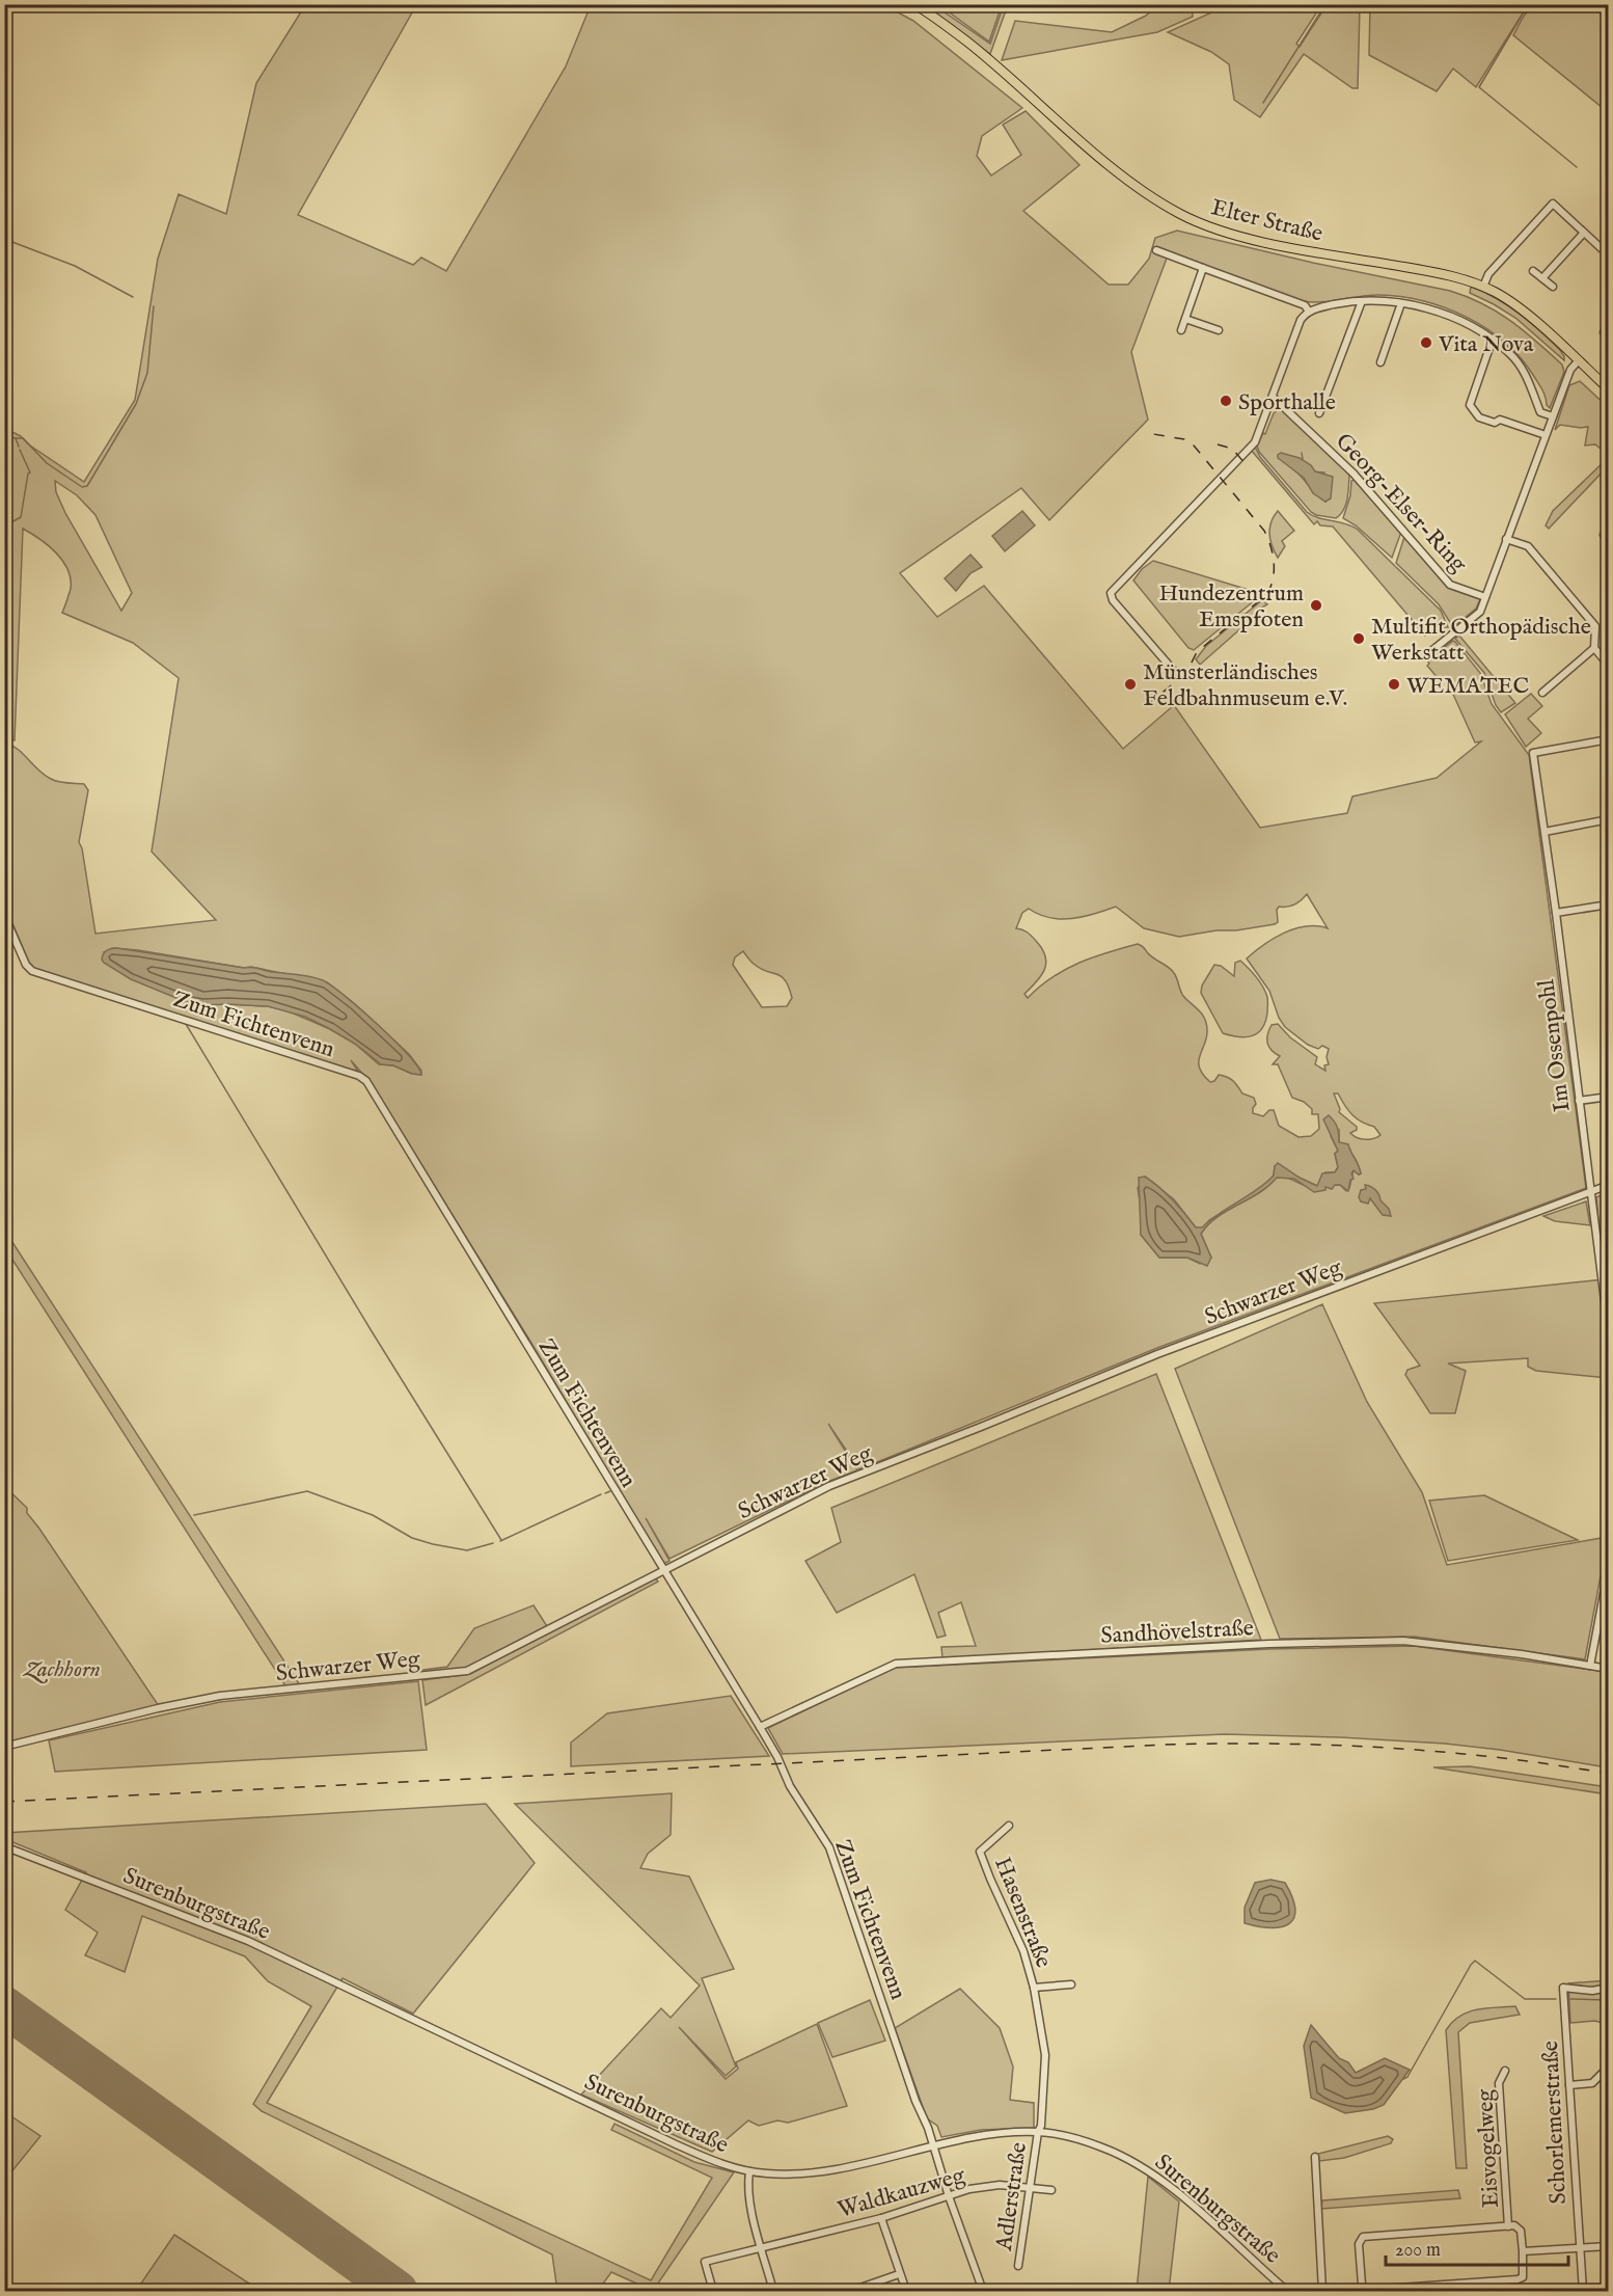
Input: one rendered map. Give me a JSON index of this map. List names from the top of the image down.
{
  "streets": {
    "main road": ["Elter Straße"],
    "street": [
      "Georg-Elser-Ring",
      "Zum Fichtenvenn",
      "Im Ossenpohl",
      "Schwarzer Weg",
      "Sandhövelstraße",
      "Surenburgstraße",
      "Hasenstraße",
      "Schorlemerstraße",
      "Eisvogelweg",
      "Waldkauzweg",
      "Adlerstraße"
    ]
  },
  "crossings": [
    ["Zum Fichtenvenn", "Schwarzer Weg"],
    ["Zum Fichtenvenn", "Sandhövelstraße"],
    ["Zum Fichtenvenn", "Surenburgstraße"],
    ["Zum Fichtenvenn", "Waldkauzweg"],
    ["Im Ossenpohl", "Schwarzer Weg"],
    ["Surenburgstraße", "Hasenstraße"],
    ["Surenburgstraße", "Adlerstraße"],
    ["Hasenstraße", "Adlerstraße"],
    ["Waldkauzweg", "Adlerstraße"]
  ],
  "parks": ["Zachhorn"],
  "places": [
    "Vita Nova",
    "Sporthalle",
    "Hundezentrum Emspfoten",
    "Multifit Orthopädische Werkstatt",
    "Münsterländisches Feldbahnmuseum e.V.",
    "WEMATEC"
  ],
  "scale_bar": "200 m"
}
